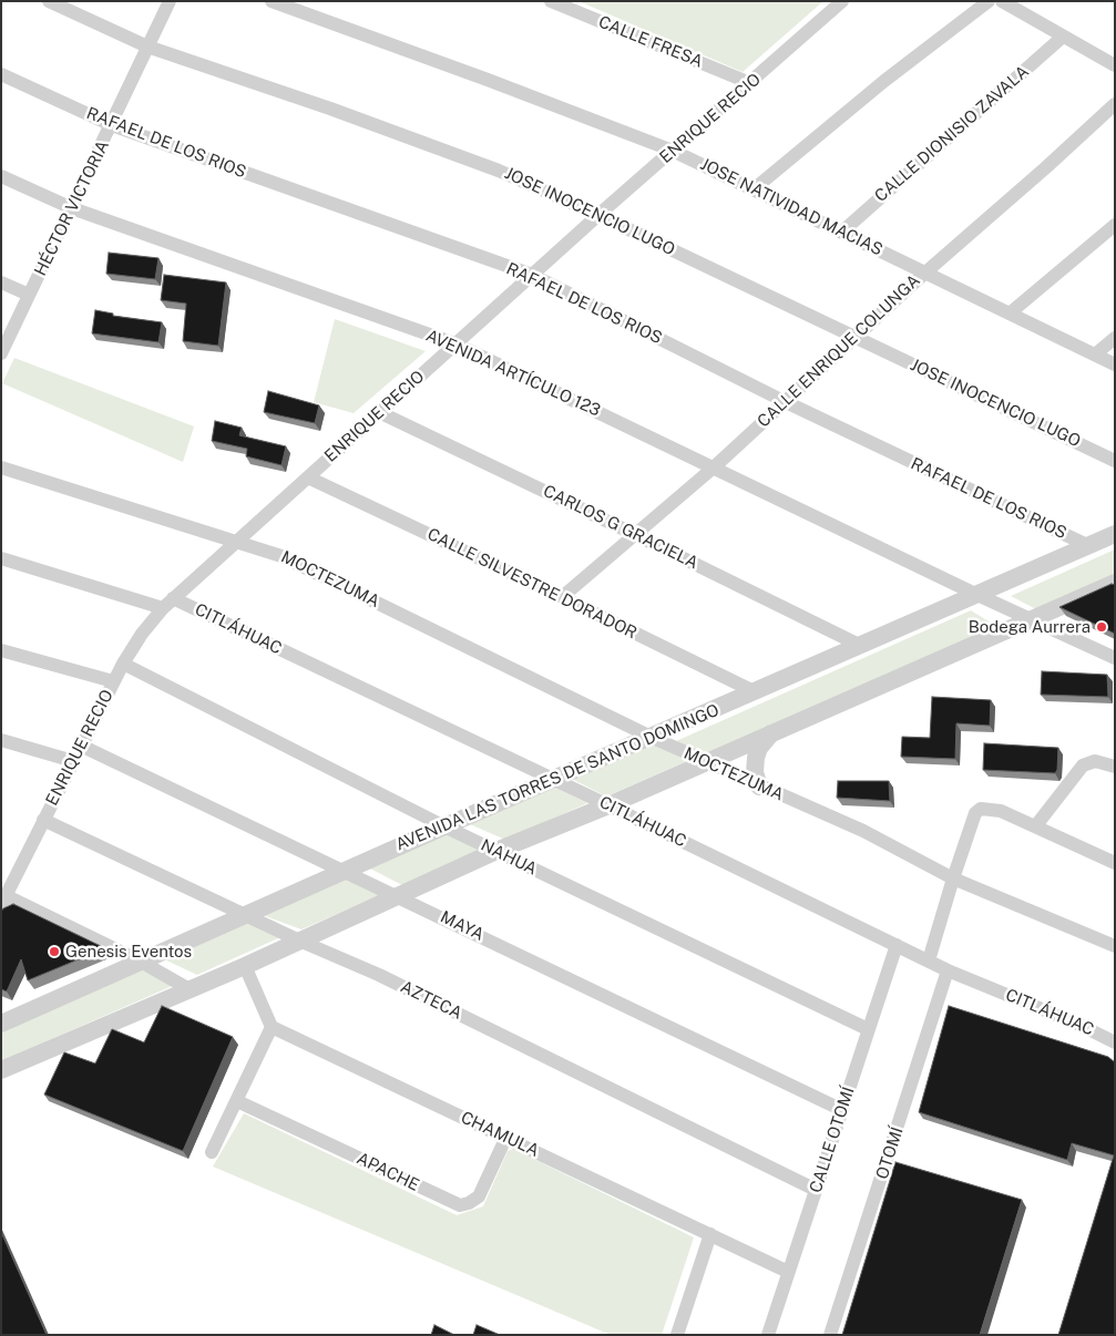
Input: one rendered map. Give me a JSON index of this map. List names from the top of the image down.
{
  "streets": {
    "street": [
      "CALLE FRESA",
      "ENRIQUE RECIO",
      "CALLE DIONISIO ZAVALA",
      "RAFAEL DE LOS RIOS",
      "JOSE NATIVIDAD MACIAS",
      "HÉCTOR VICTORIA",
      "JOSE INOCENCIO LUGO",
      "CALLE ENRIQUE COLUNGA",
      "AVENIDA ARTÍCULO 123",
      "CARLOS G GRACIELA",
      "MOCTEZUMA",
      "CALLE SILVESTRE DORADOR",
      "CITLÁHUAC",
      "AVENIDA LAS TORRES DE SANTO DOMINGO",
      "NAHUA",
      "MAYA",
      "AZTECA",
      "CHAMULA",
      "CALLE OTOMÍ",
      "OTOMÍ",
      "APACHE"
    ]
  },
  "crossings": [
    ["CALLE FRESA", "ENRIQUE RECIO"],
    ["ENRIQUE RECIO", "RAFAEL DE LOS RIOS"],
    ["ENRIQUE RECIO", "JOSE NATIVIDAD MACIAS"],
    ["ENRIQUE RECIO", "JOSE INOCENCIO LUGO"],
    ["ENRIQUE RECIO", "AVENIDA ARTÍCULO 123"],
    ["ENRIQUE RECIO", "CARLOS G GRACIELA"],
    ["ENRIQUE RECIO", "MOCTEZUMA"],
    ["ENRIQUE RECIO", "CALLE SILVESTRE DORADOR"],
    ["ENRIQUE RECIO", "CITLÁHUAC"],
    ["ENRIQUE RECIO", "NAHUA"],
    ["ENRIQUE RECIO", "MAYA"],
    ["ENRIQUE RECIO", "AZTECA"],
    ["CALLE DIONISIO ZAVALA", "JOSE NATIVIDAD MACIAS"],
    ["RAFAEL DE LOS RIOS", "HÉCTOR VICTORIA"],
    ["RAFAEL DE LOS RIOS", "CALLE ENRIQUE COLUNGA"],
    ["RAFAEL DE LOS RIOS", "AVENIDA LAS TORRES DE SANTO DOMINGO"],
    ["JOSE NATIVIDAD MACIAS", "CALLE ENRIQUE COLUNGA"],
    ["HÉCTOR VICTORIA", "JOSE INOCENCIO LUGO"],
    ["HÉCTOR VICTORIA", "AVENIDA ARTÍCULO 123"],
    ["JOSE INOCENCIO LUGO", "CALLE ENRIQUE COLUNGA"],
    ["CALLE ENRIQUE COLUNGA", "AVENIDA ARTÍCULO 123"],
    ["CALLE ENRIQUE COLUNGA", "CARLOS G GRACIELA"],
    ["CALLE ENRIQUE COLUNGA", "CALLE SILVESTRE DORADOR"],
    ["AVENIDA ARTÍCULO 123", "AVENIDA LAS TORRES DE SANTO DOMINGO"],
    ["CARLOS G GRACIELA", "AVENIDA LAS TORRES DE SANTO DOMINGO"],
    ["MOCTEZUMA", "AVENIDA LAS TORRES DE SANTO DOMINGO"],
    ["CALLE SILVESTRE DORADOR", "AVENIDA LAS TORRES DE SANTO DOMINGO"],
    ["CITLÁHUAC", "AVENIDA LAS TORRES DE SANTO DOMINGO"],
    ["CITLÁHUAC", "CALLE OTOMÍ"],
    ["CITLÁHUAC", "OTOMÍ"],
    ["AVENIDA LAS TORRES DE SANTO DOMINGO", "NAHUA"],
    ["AVENIDA LAS TORRES DE SANTO DOMINGO", "MAYA"],
    ["AVENIDA LAS TORRES DE SANTO DOMINGO", "AZTECA"],
    ["NAHUA", "CALLE OTOMÍ"],
    ["MAYA", "CALLE OTOMÍ"],
    ["AZTECA", "CALLE OTOMÍ"],
    ["CHAMULA", "CALLE OTOMÍ"],
    ["CHAMULA", "APACHE"]
  ],
  "places": ["Bodega Aurrera", "Genesis Eventos"]
}
